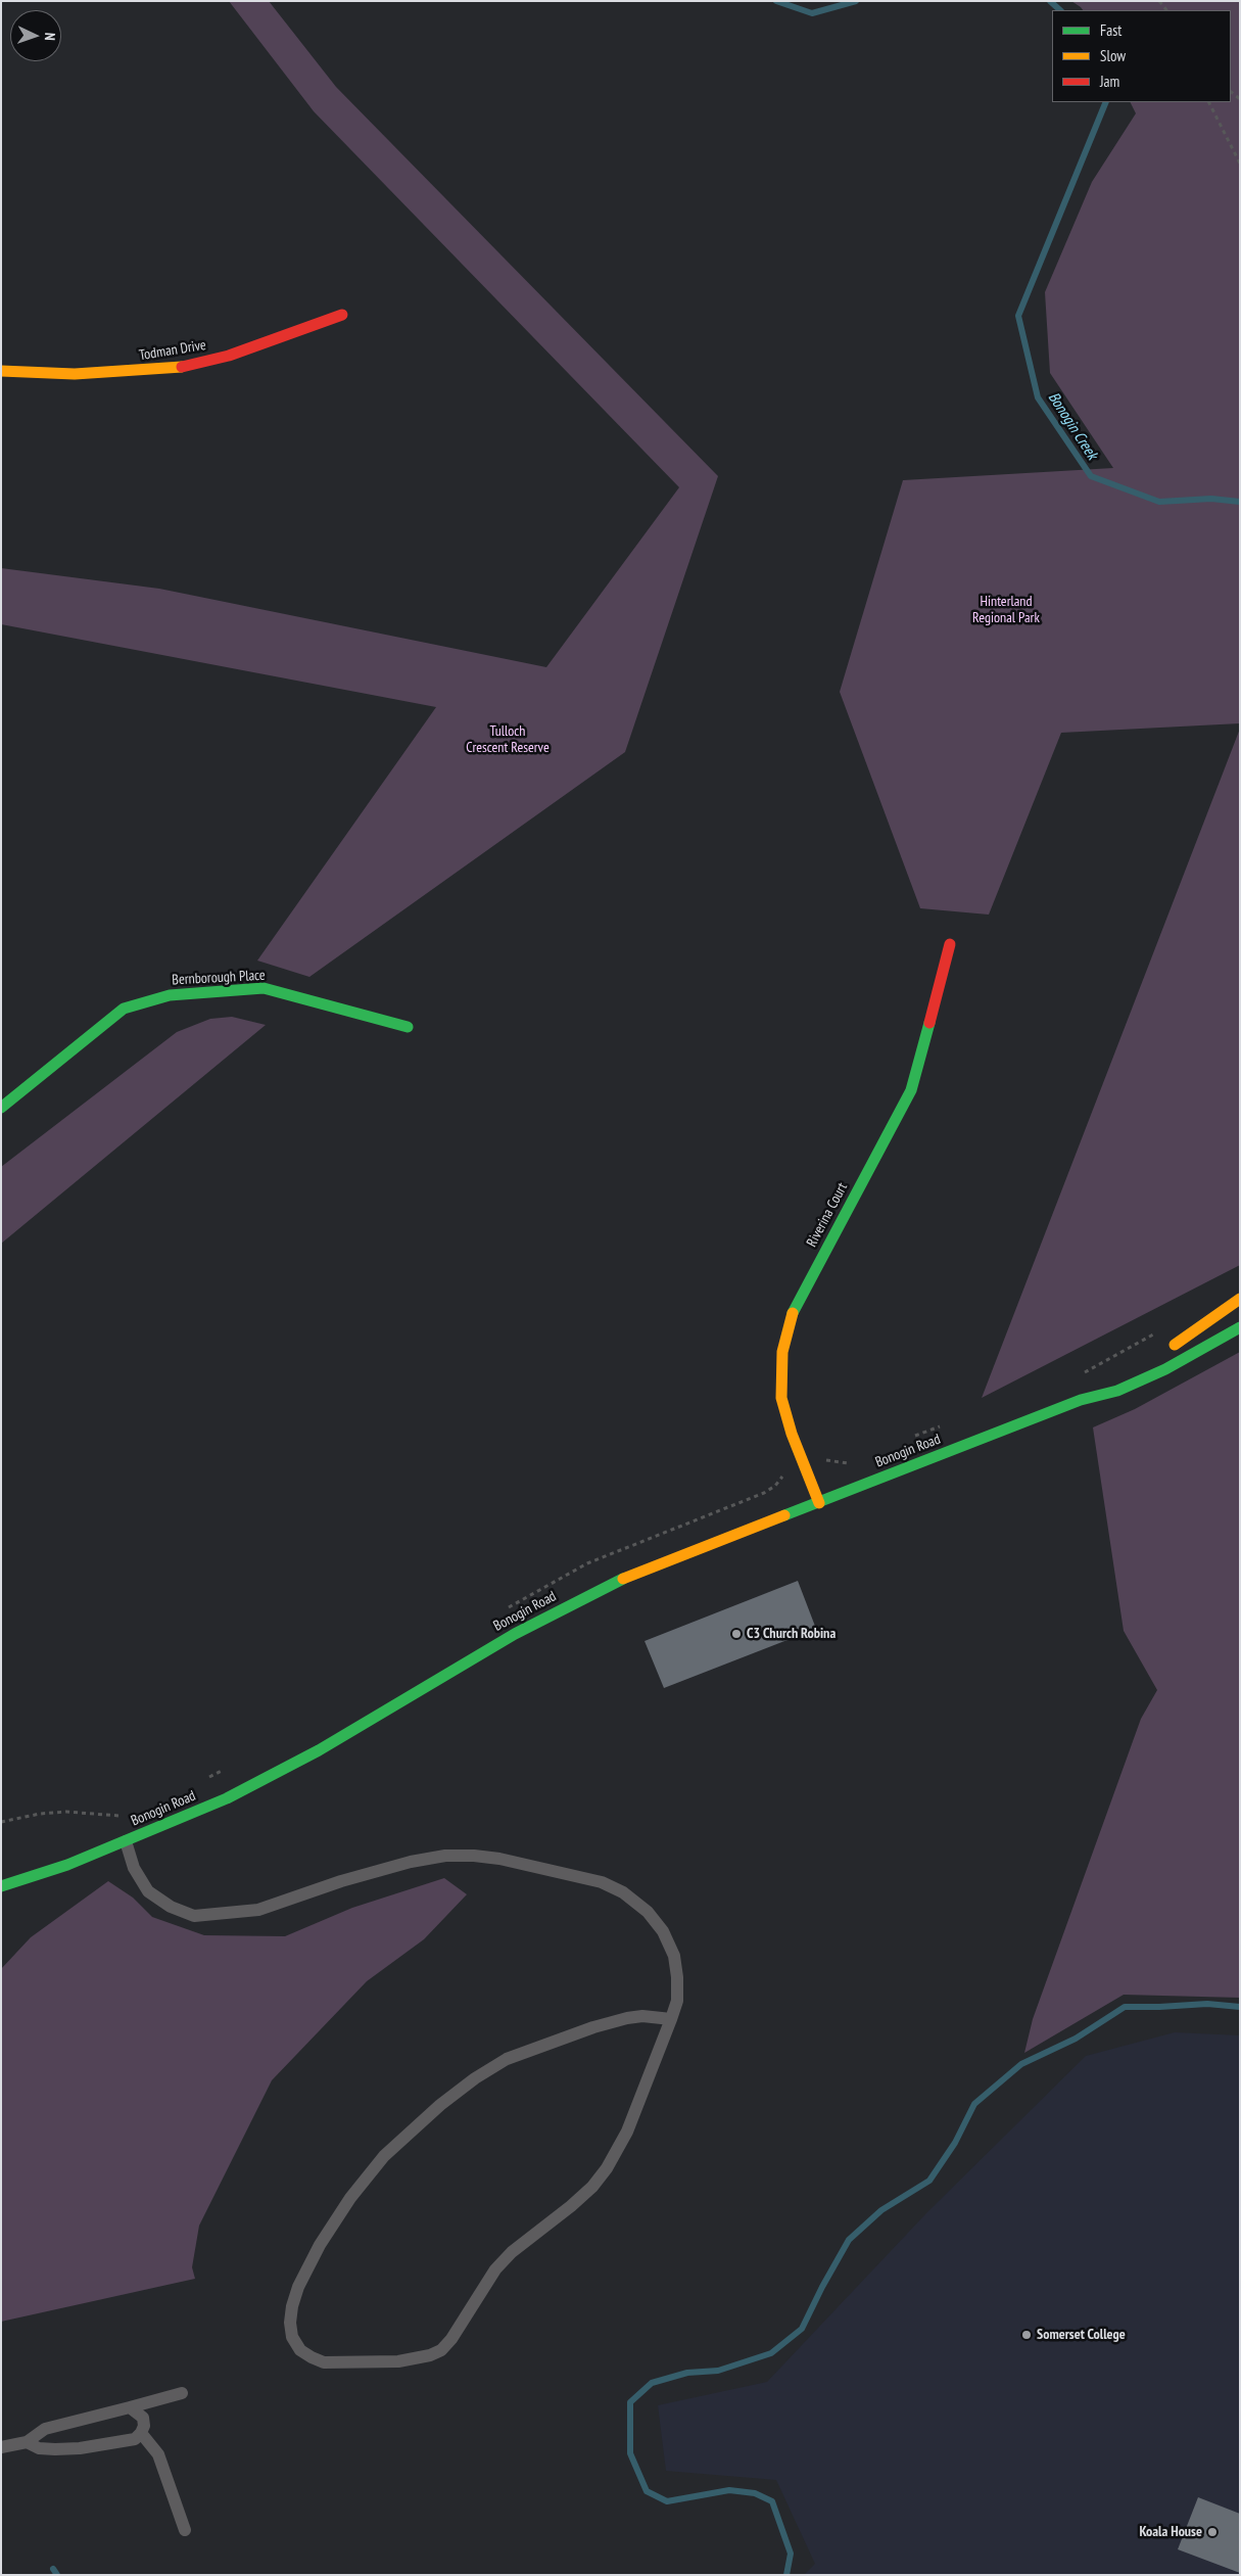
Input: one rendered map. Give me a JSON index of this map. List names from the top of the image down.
{
  "streets": {
    "street": [
      "Todman Drive",
      "Bernborough Place",
      "Riverina Court",
      "Bonogin Road"
    ]
  },
  "crossings": [
    ["Riverina Court", "Bonogin Road"]
  ],
  "water": ["Bonogin Creek"],
  "parks": ["Hinterland Regional Park", "Tulloch Crescent Reserve"],
  "places": ["C3 Church Robina", "Somerset College", "Koala House"],
  "legend": ["Fast", "Slow", "Jam"],
  "north": "right"
}
